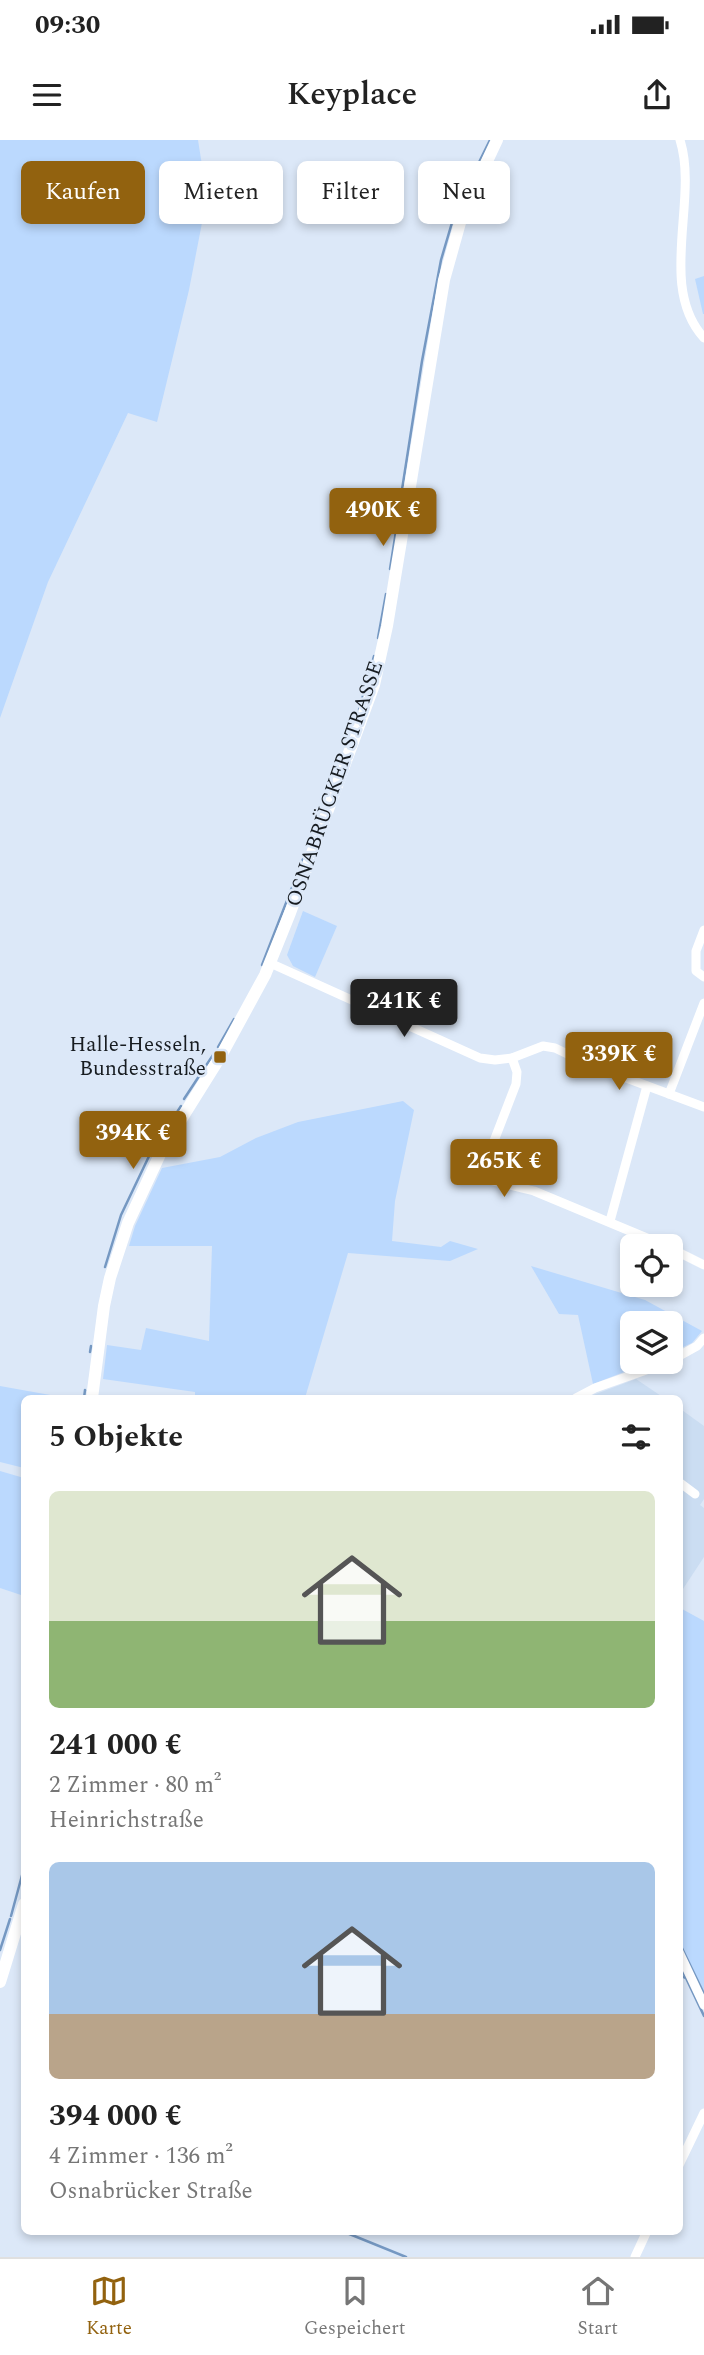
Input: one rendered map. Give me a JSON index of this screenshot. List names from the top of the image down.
{
  "streets": {
    "main road": ["OSNABRÜCKER STRASSE"]
  },
  "places": {
    "transit": ["Halle-Hesseln, Bundesstraße"]
  },
  "page": {
    "status": "09:30",
    "header": "Keyplace",
    "chip": [
      "Kaufen",
      "Mieten",
      "Filter",
      "Neu"
    ],
    "price": [
      "490K €",
      "241K €",
      "339K €",
      "394K €",
      "265K €"
    ],
    "heading": "5 Objekte",
    "list": [
      {
        "name": "241 000 €",
        "note": "2 Zimmer · 80 m² · Heinrichstraße"
      },
      {
        "name": "394 000 €",
        "note": "4 Zimmer · 136 m² · Osnabrücker Straße"
      }
    ],
    "tabs": ["Karte", "Gespeichert", "Start"]
  }
}
